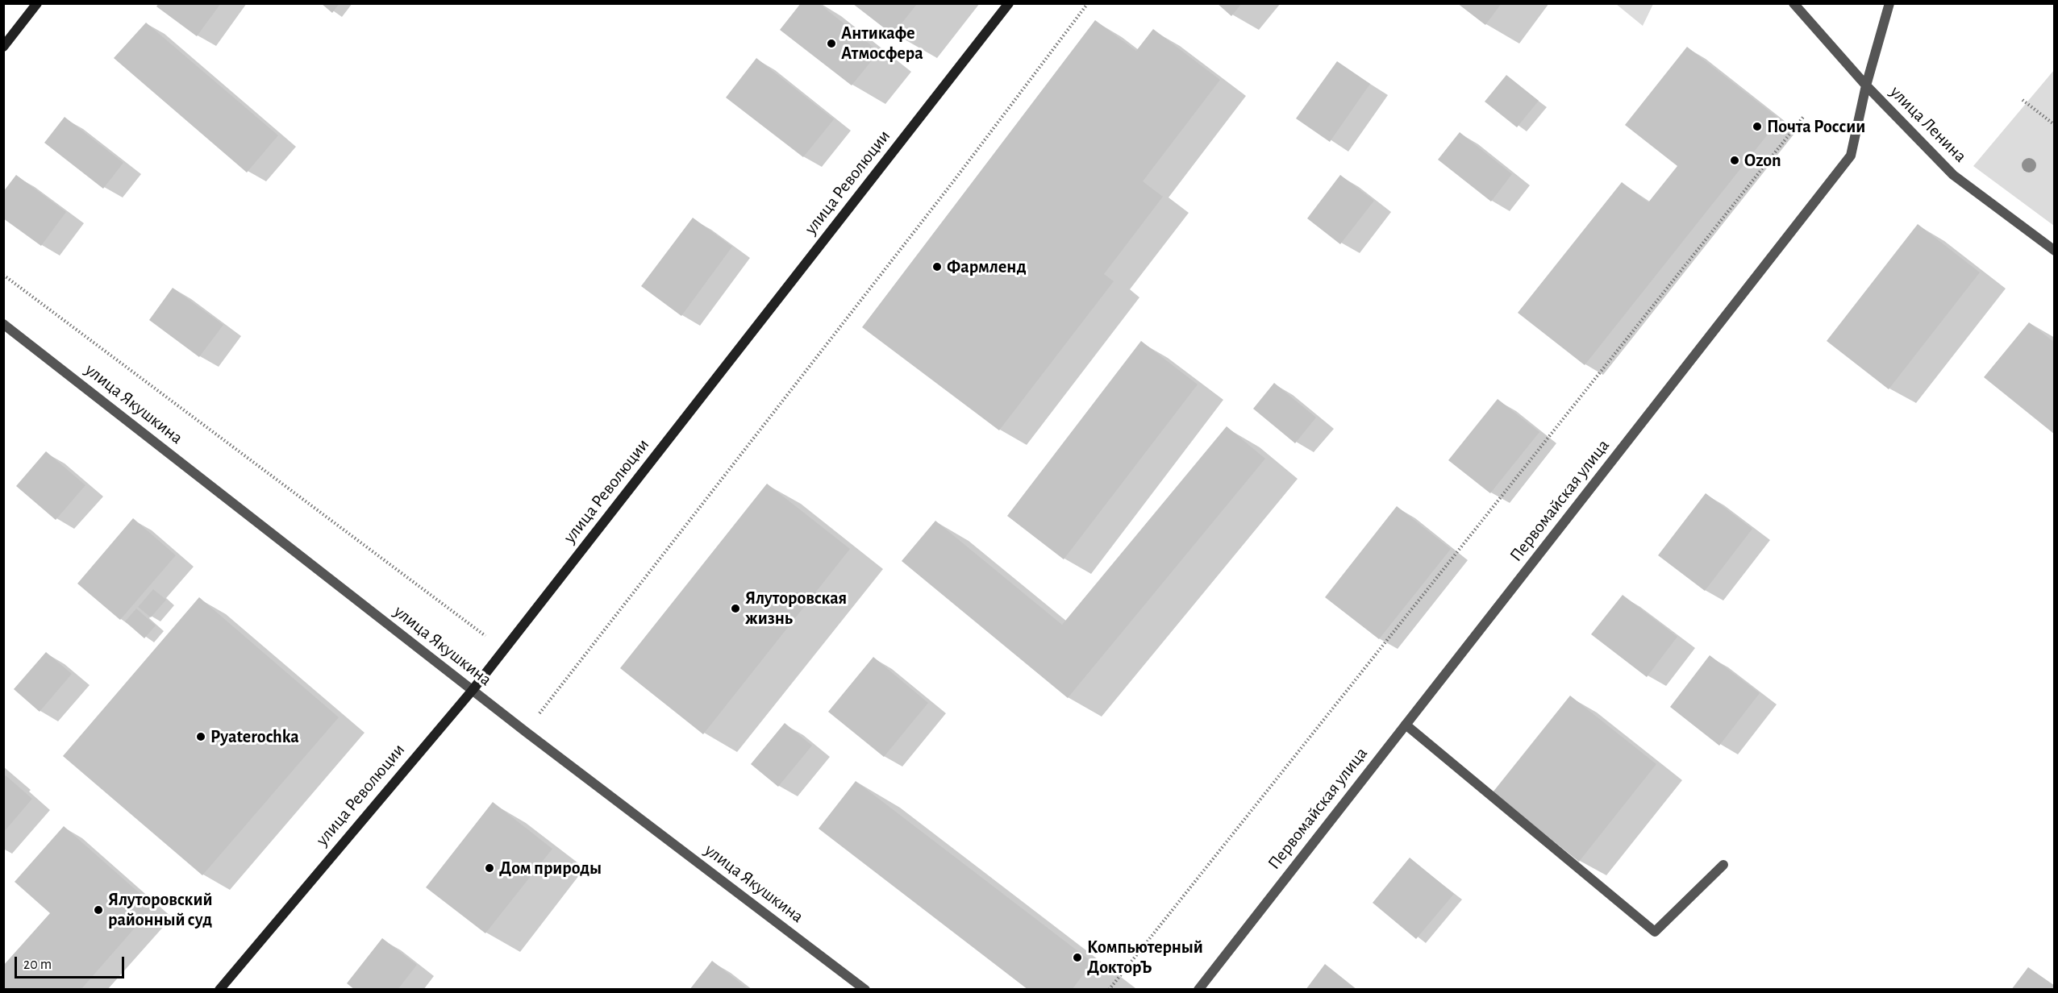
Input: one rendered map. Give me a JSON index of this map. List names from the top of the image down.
{
  "streets": {
    "main road": ["улица Революции"],
    "street": ["улица Ленина", "улица Якушкина", "Первомайская улица"]
  },
  "crossings": [
    ["улица Ленина", "Первомайская улица"],
    ["улица Революции", "улица Якушкина"]
  ],
  "places": [
    "Антикафе Атмосфера",
    "Почта России",
    "Ozon",
    "Фармленд",
    "Ялуторовская жизнь",
    "Pyaterochka",
    "Дом природы",
    "Ялуторовский районный суд",
    "Компьютерный ДокторЪ"
  ],
  "scale_bar": "20 m"
}
